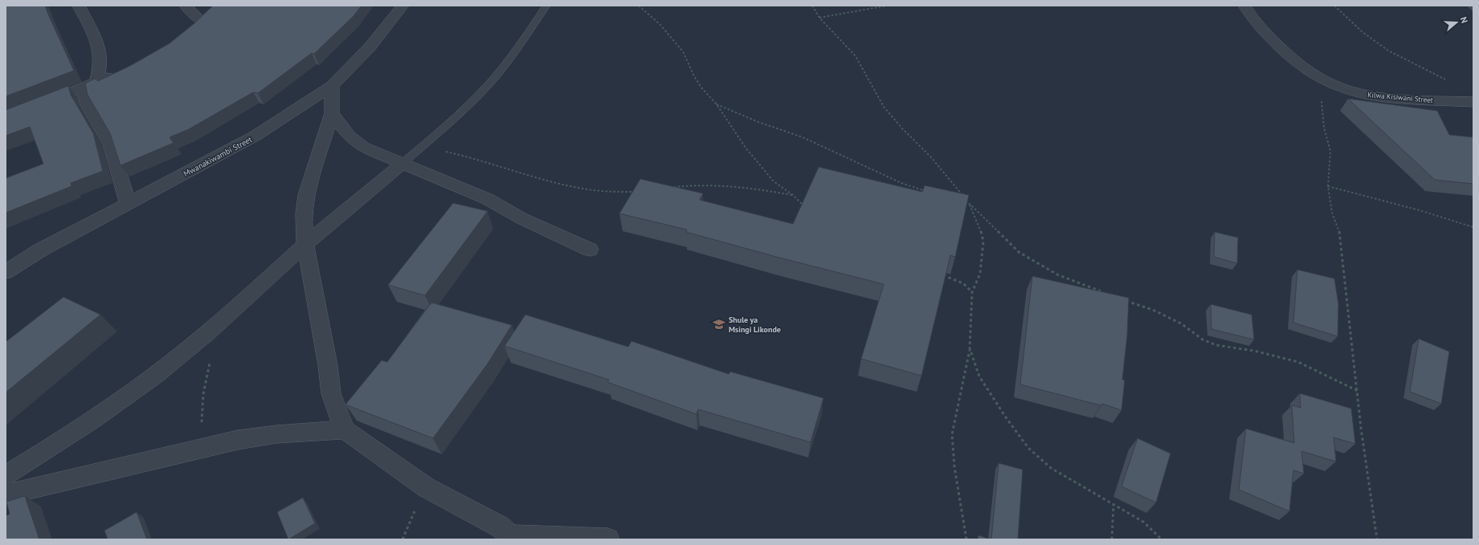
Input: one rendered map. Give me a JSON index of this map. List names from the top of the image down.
{
  "streets": {
    "street": ["Kilwa Kisiwani Street", "Mwanakiwambi Street"]
  },
  "places": {
    "school or university": ["Shule ya Msingi Likonde"]
  },
  "north": "right"
}
